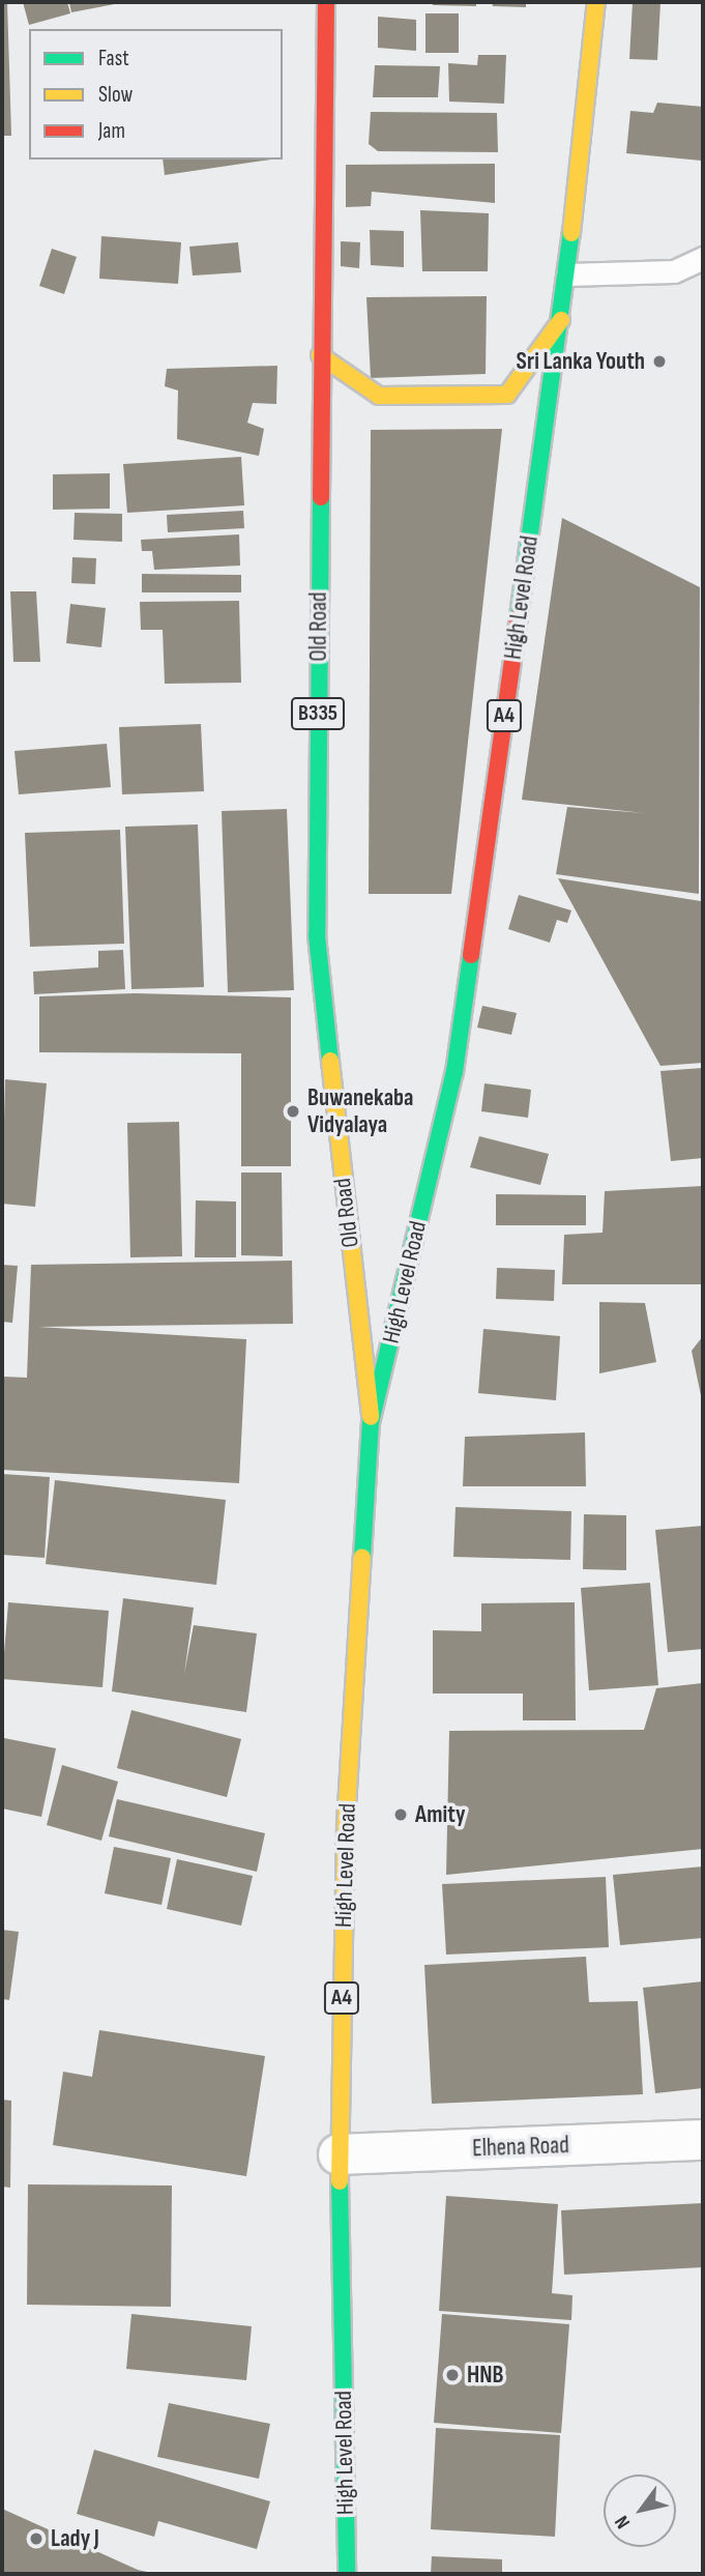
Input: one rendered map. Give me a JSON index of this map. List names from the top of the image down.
{
  "streets": {
    "main road": [
      "High Level Road",
      "Old Road",
      "B335",
      "A4"
    ],
    "street": ["Elhena Road"]
  },
  "crossings": [
    ["High Level Road", "Old Road"],
    ["High Level Road", "Elhena Road"]
  ],
  "places": [
    "Sri Lanka Youth",
    "Buwanekaba Vidyalaya",
    "Amity",
    "HNB",
    "Lady J"
  ],
  "legend": ["Fast", "Slow", "Jam"],
  "north": "bottom left"
}
